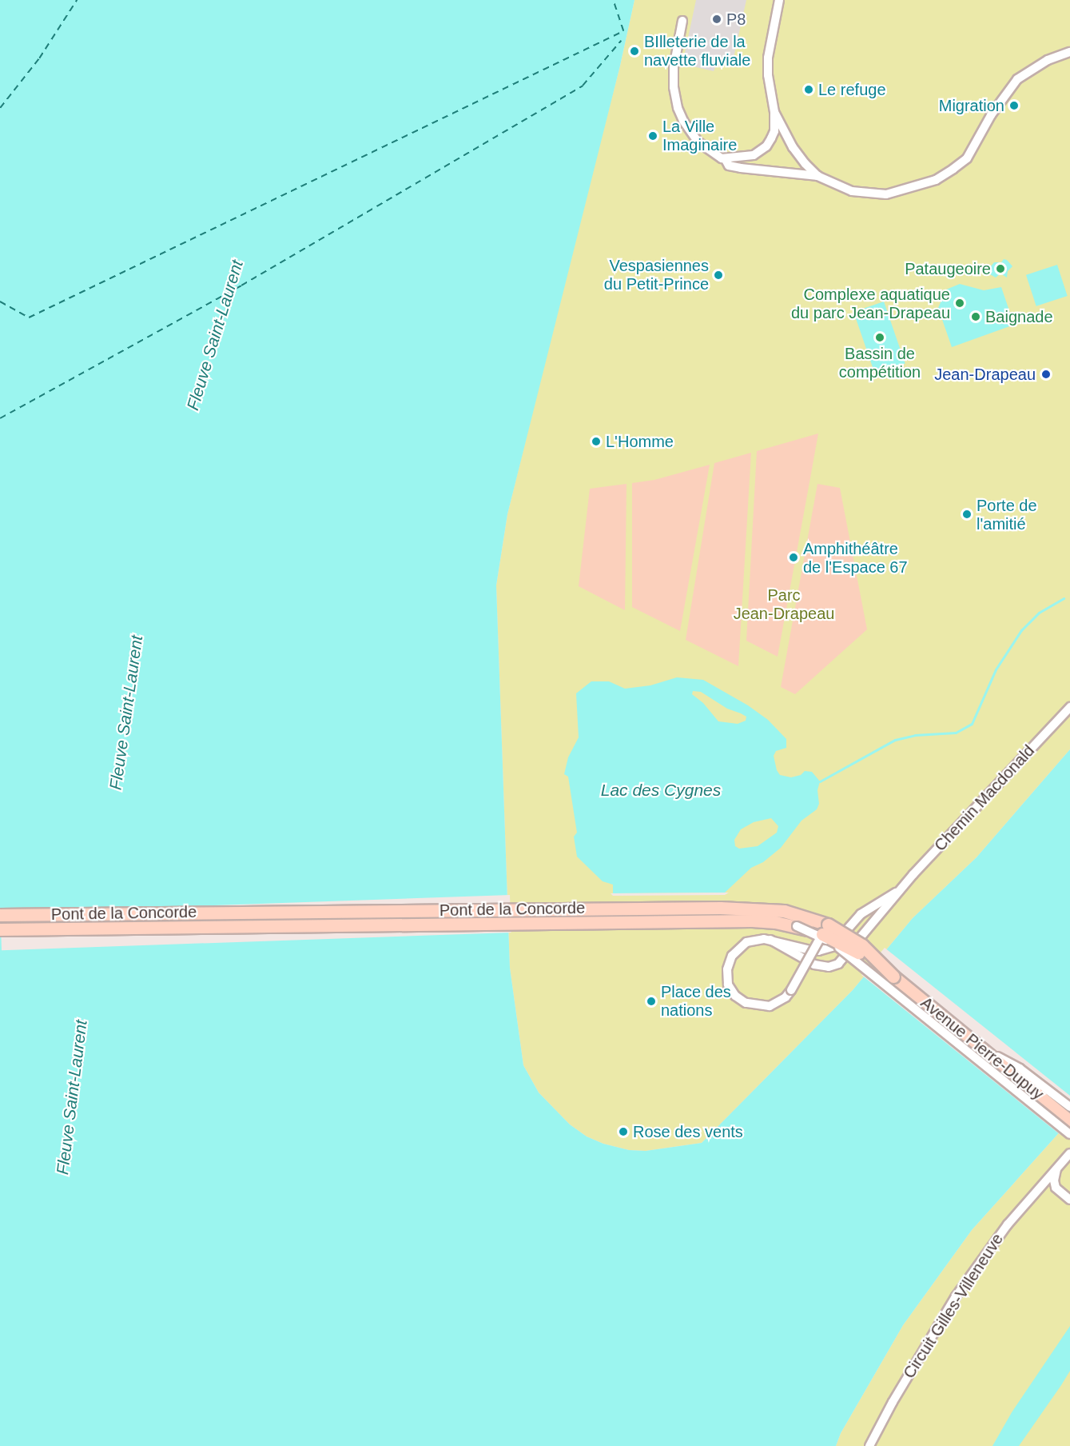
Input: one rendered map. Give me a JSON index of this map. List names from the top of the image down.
{
  "streets": {
    "street": [
      "Chemin Macdonald",
      "Pont de la Concorde",
      "Avenue Pierre-Dupuy",
      "Circuit Gilles-Villeneuve"
    ]
  },
  "crossings": [
    ["Chemin Macdonald", "Pont de la Concorde"],
    ["Pont de la Concorde", "Avenue Pierre-Dupuy"]
  ],
  "water": ["Fleuve Saint-Laurent", "Lac des Cygnes"],
  "parks": ["Parc Jean-Drapeau"],
  "places": [
    "P8",
    "BIlleterie de la navette fluviale",
    "Le refuge",
    "Migration",
    "La Ville Imaginaire",
    "Pataugeoire",
    "Vespasiennes du Petit-Prince",
    "Complexe aquatique du parc Jean-Drapeau",
    "Baignade",
    "Bassin de compétition",
    "Jean-Drapeau",
    "L'Homme",
    "Porte de l'amitié",
    "Amphithéâtre de l'Espace 67",
    "Place des nations",
    "Rose des vents"
  ]
}
